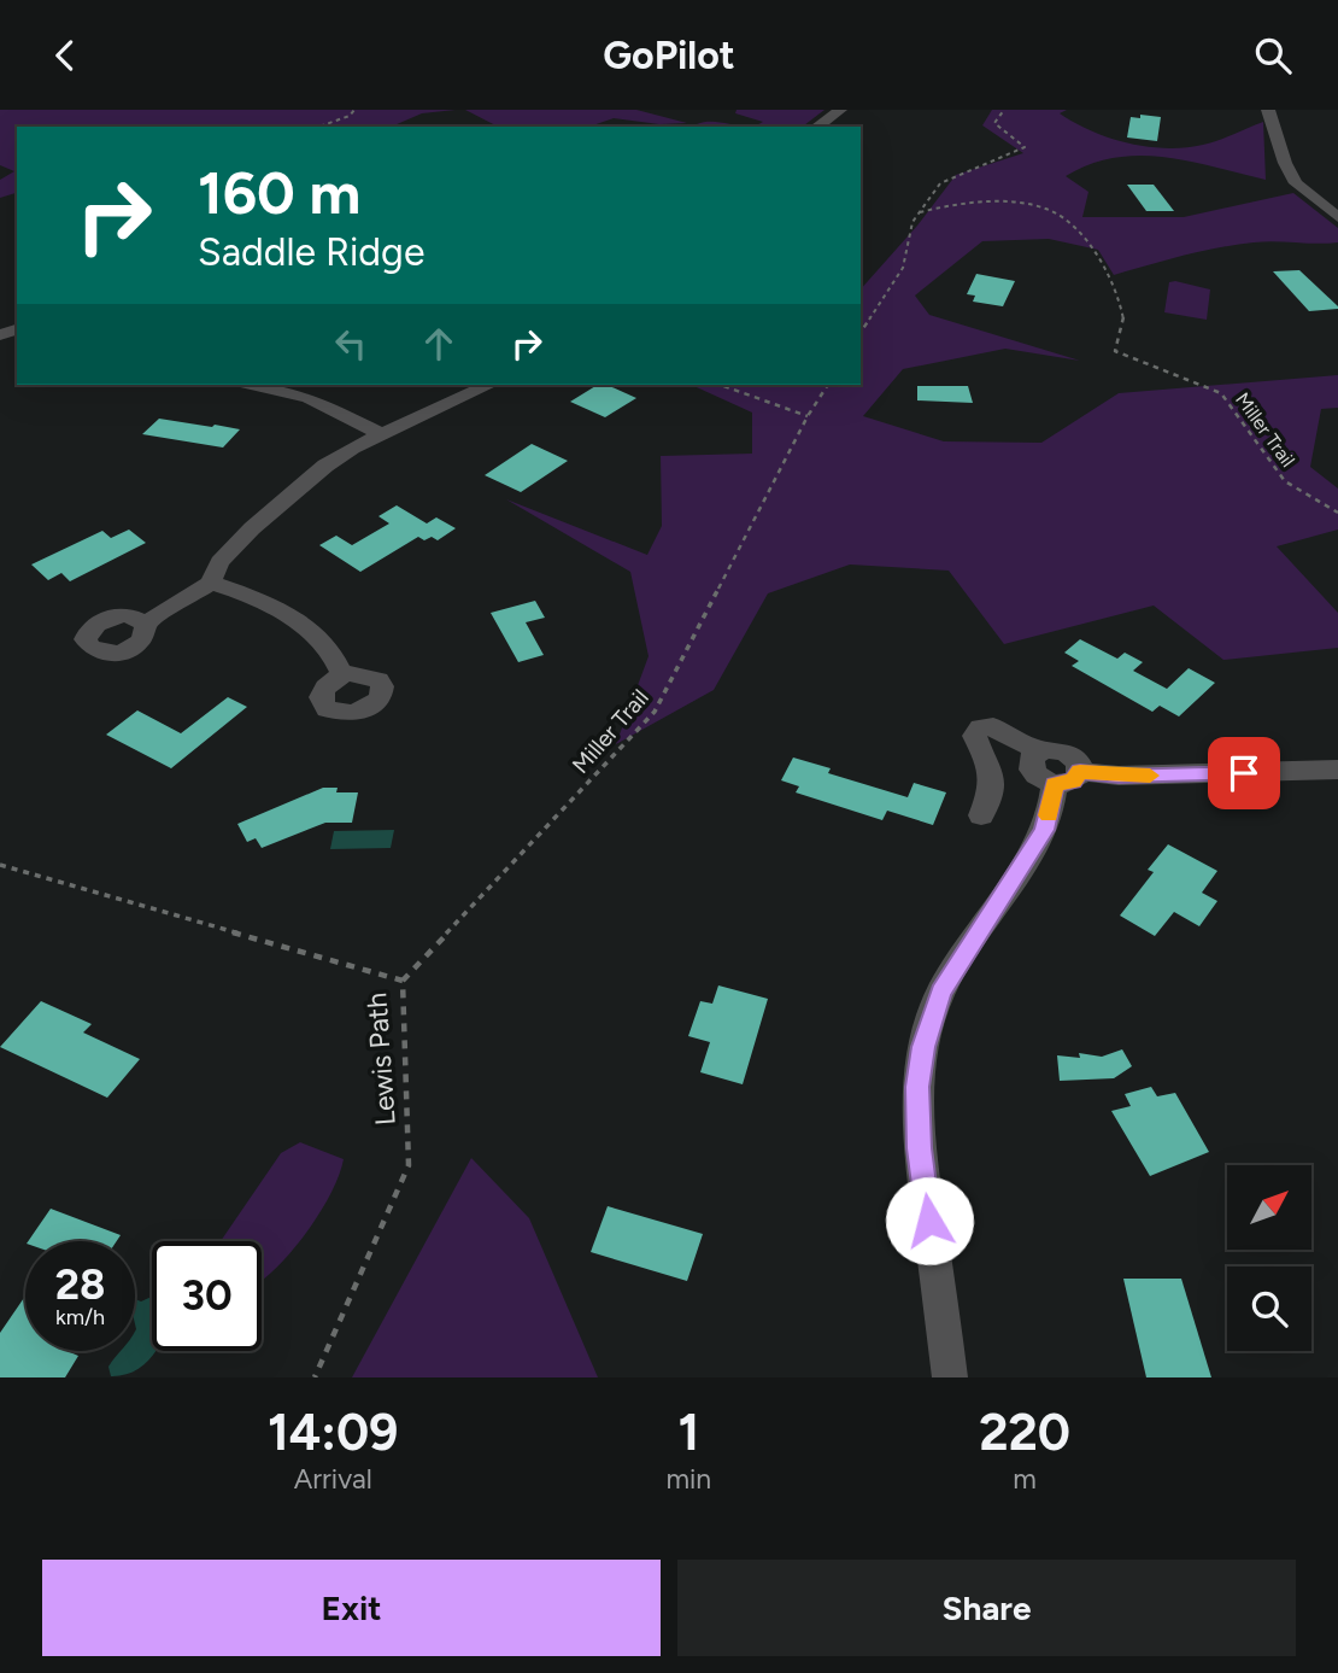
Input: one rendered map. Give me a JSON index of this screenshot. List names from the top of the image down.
{
  "streets": {
    "path": ["Miller Trail", "Lewis Path"]
  },
  "crossings": [
    ["Miller Trail", "Lewis Path"]
  ],
  "north": "top right",
  "page": {
    "header": "GoPilot",
    "turn": ["160 m", "Saddle Ridge"],
    "speed": "28 km/h",
    "limit": "30",
    "eta": [
      "14:09",
      "Arrival",
      "1",
      "min",
      "220",
      "m"
    ],
    "buttons": ["Exit", "Share"]
  }
}
